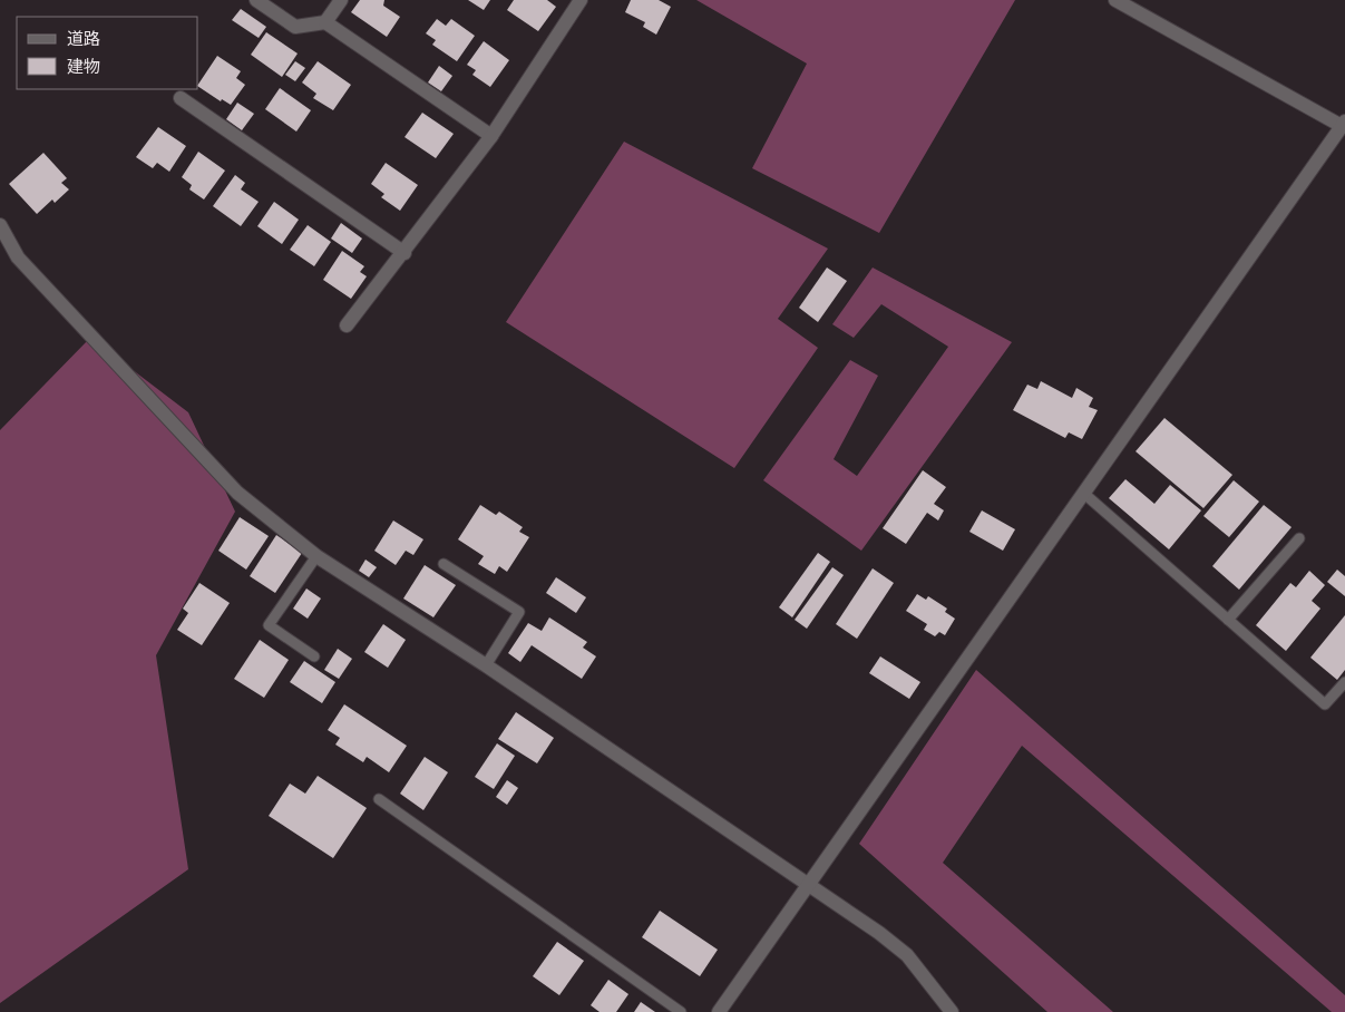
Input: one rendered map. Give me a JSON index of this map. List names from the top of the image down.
{
  "legend": ["道路", "建物"]
}
